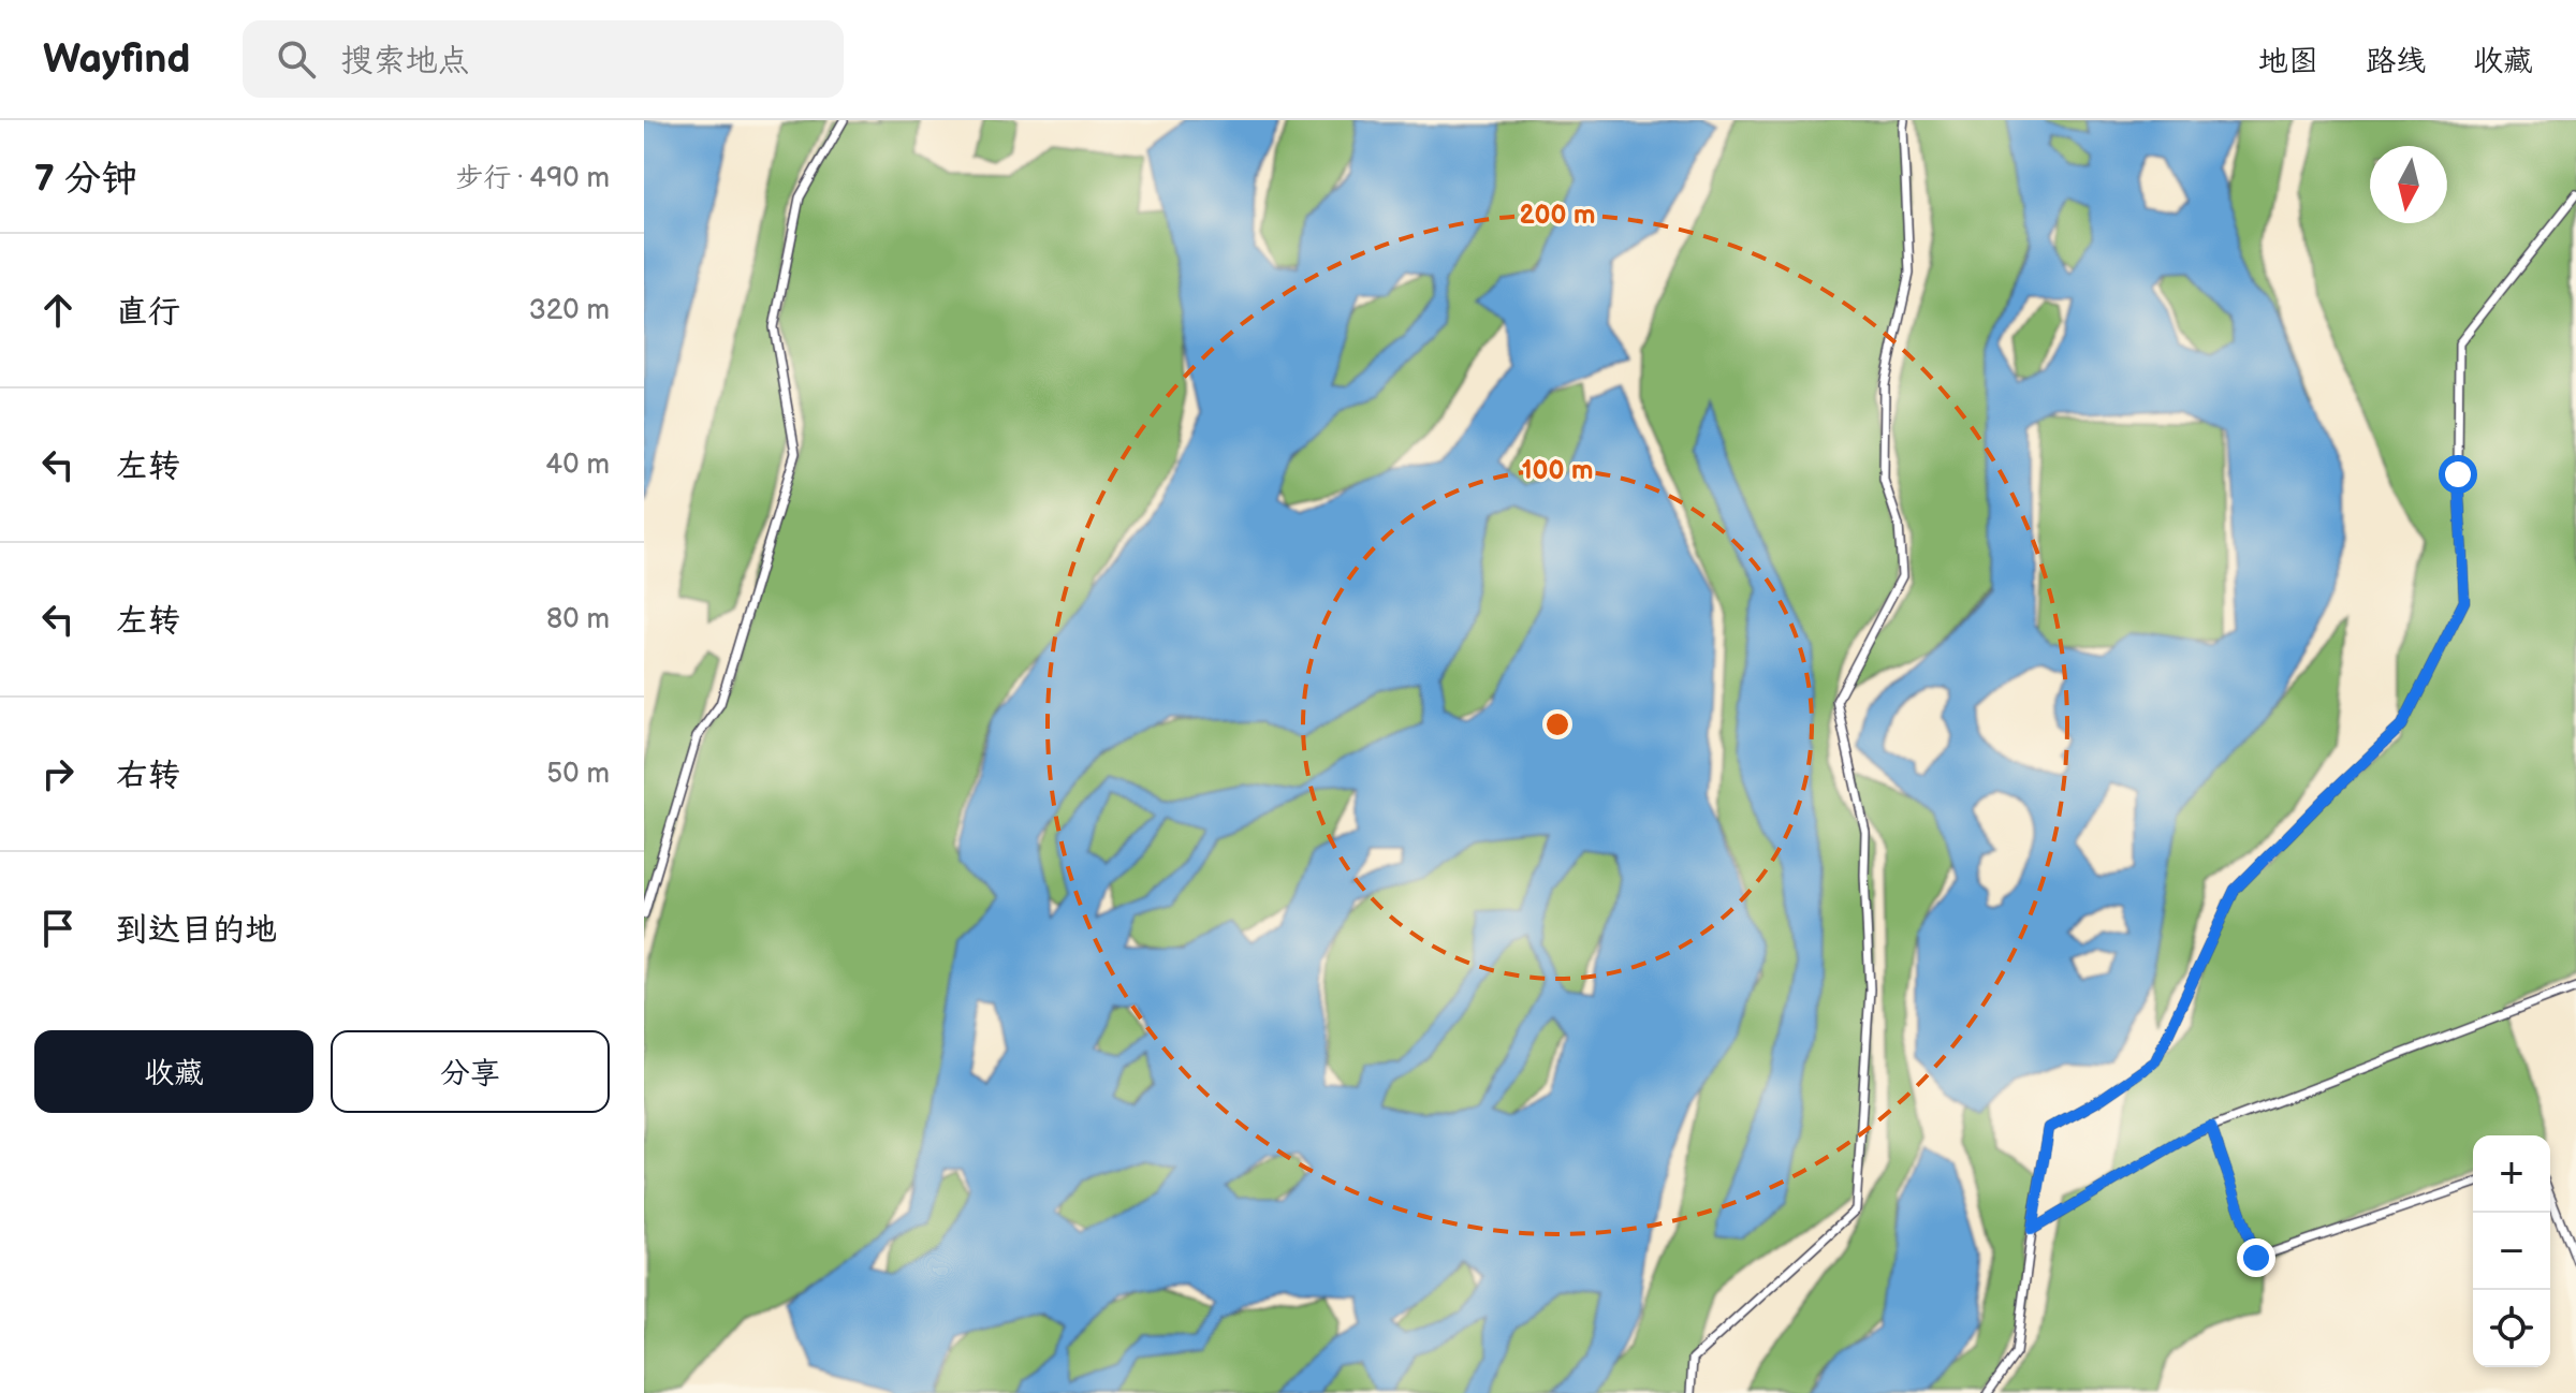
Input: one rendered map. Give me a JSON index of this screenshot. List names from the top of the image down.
{
  "north": "bottom",
  "page": {
    "header": "Wayfind",
    "search": "搜索地点",
    "nav": ["地图", "路线", "收藏"],
    "heading": ["7 分钟", "步行 · 490 m"],
    "list": [
      ["直行", "320 m"],
      ["左转", "40 m"],
      ["左转", "80 m"],
      ["右转", "50 m"],
      "到达目的地"
    ],
    "buttons": ["收藏", "分享"],
    "map_buttons": ["+", "−"]
  },
  "rings": ["200 m", "100 m"]
}
